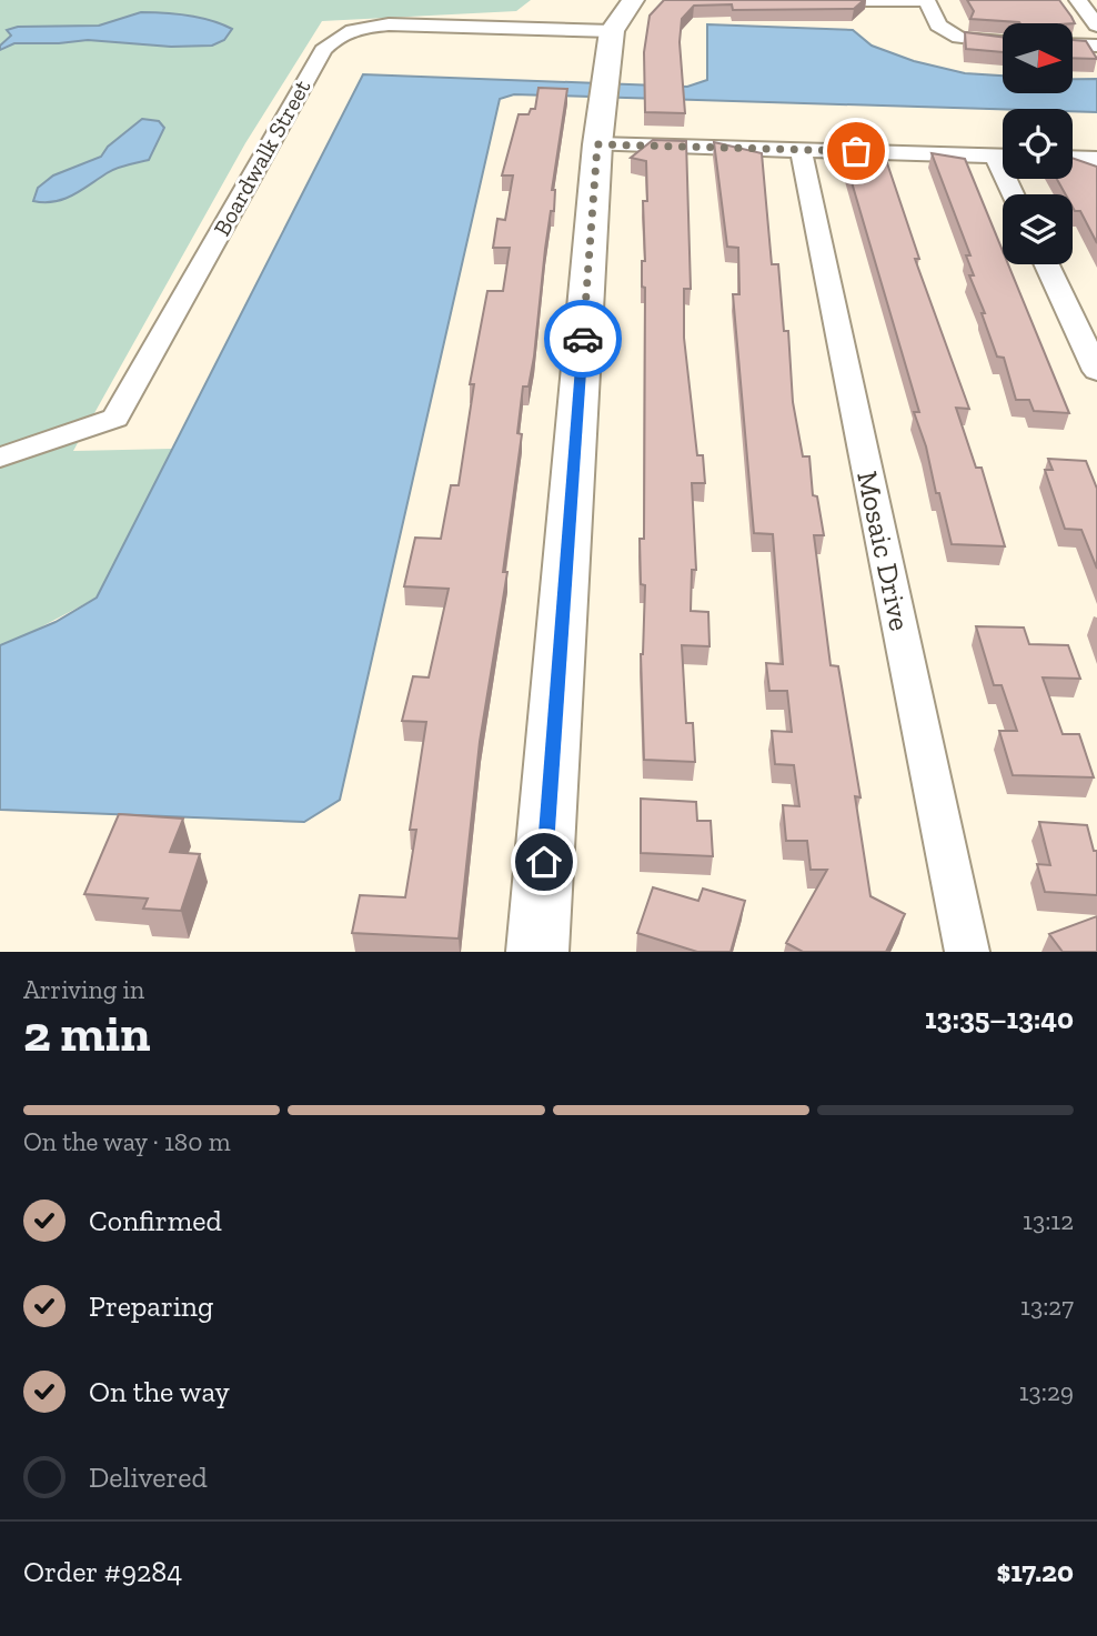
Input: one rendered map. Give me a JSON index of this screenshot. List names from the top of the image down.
{
  "streets": {
    "street": ["Boardwalk Street", "Mosaic Drive"]
  },
  "north": "right",
  "page": {
    "heading": ["2 min", "Arriving in", "13:35–13:40"],
    "panel": ["Order #9284", "$17.20"],
    "bar": "On the way · 180 m",
    "list": [
      ["Confirmed", "13:12"],
      ["Preparing", "13:27"],
      ["On the way", "13:29"],
      "Delivered"
    ]
  }
}
